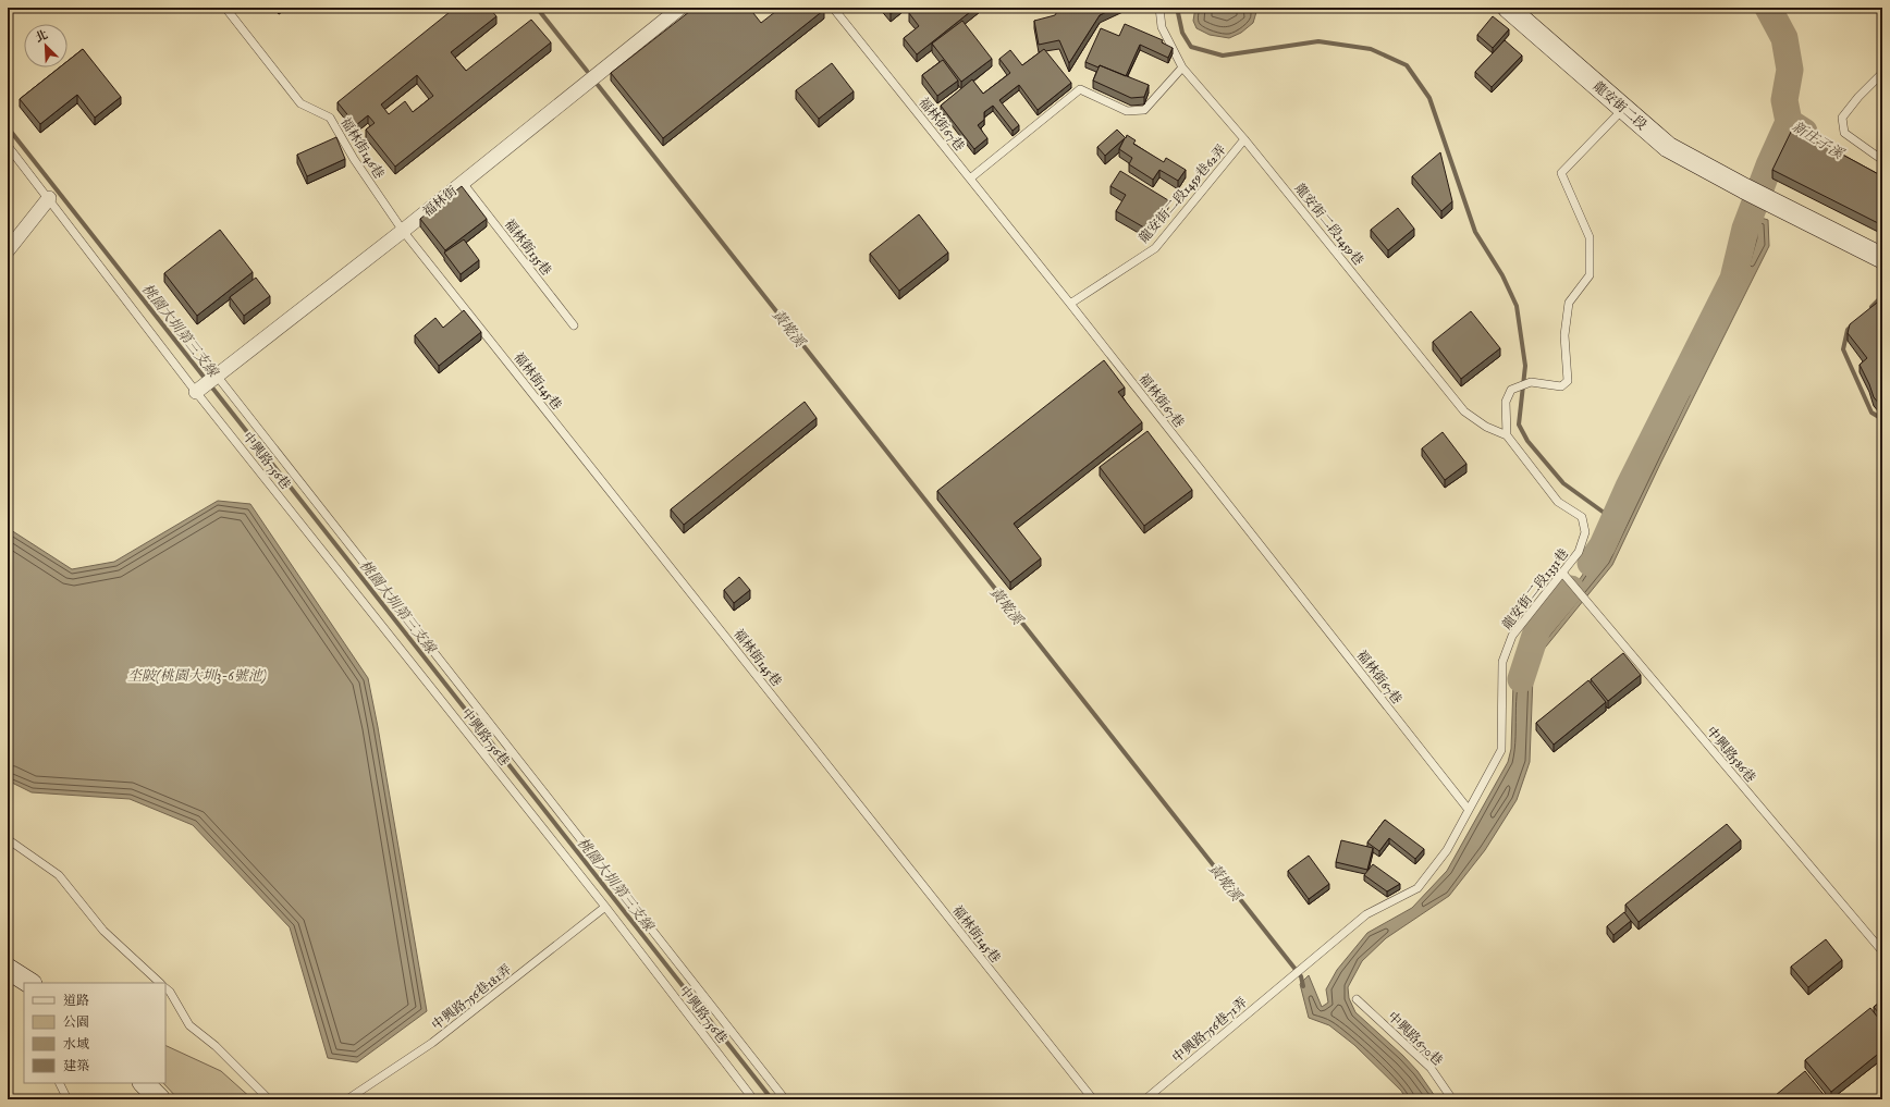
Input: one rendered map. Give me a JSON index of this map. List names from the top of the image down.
{
  "streets": {
    "street": ["龍安街二段", "福林街"],
    "lane": [
      "福林街67巷",
      "福林街146巷",
      "龍安街二段1459巷62弄",
      "龍安街二段1459巷",
      "福林街135巷",
      "福林街145巷",
      "中興路756巷",
      "龍安街二段1331巷",
      "中興路586巷",
      "中興路756巷181弄",
      "中興路756巷71弄",
      "中興路670巷"
    ]
  },
  "crossings": [
    ["福林街67巷", "龍安街二段1459巷62弄"],
    ["福林街67巷", "龍安街二段1331巷"],
    ["福林街146巷", "福林街"],
    ["福林街146巷", "福林街145巷"],
    ["龍安街二段1459巷62弄", "龍安街二段1459巷"],
    ["福林街", "福林街135巷"],
    ["福林街", "福林街145巷"],
    ["福林街", "中興路756巷"],
    ["龍安街二段1459巷", "龍安街二段1331巷"],
    ["中興路756巷", "中興路756巷181弄"],
    ["龍安街二段1331巷", "中興路586巷"],
    ["龍安街二段1331巷", "中興路756巷71弄"]
  ],
  "water": [
    "新庄子溪",
    "黃墘溪",
    "桃園大圳第三支線",
    "坔陂(桃園大圳3-6號池)"
  ],
  "legend": [
    "道路",
    "公園",
    "水域",
    "建築"
  ],
  "north": "top left"
}
